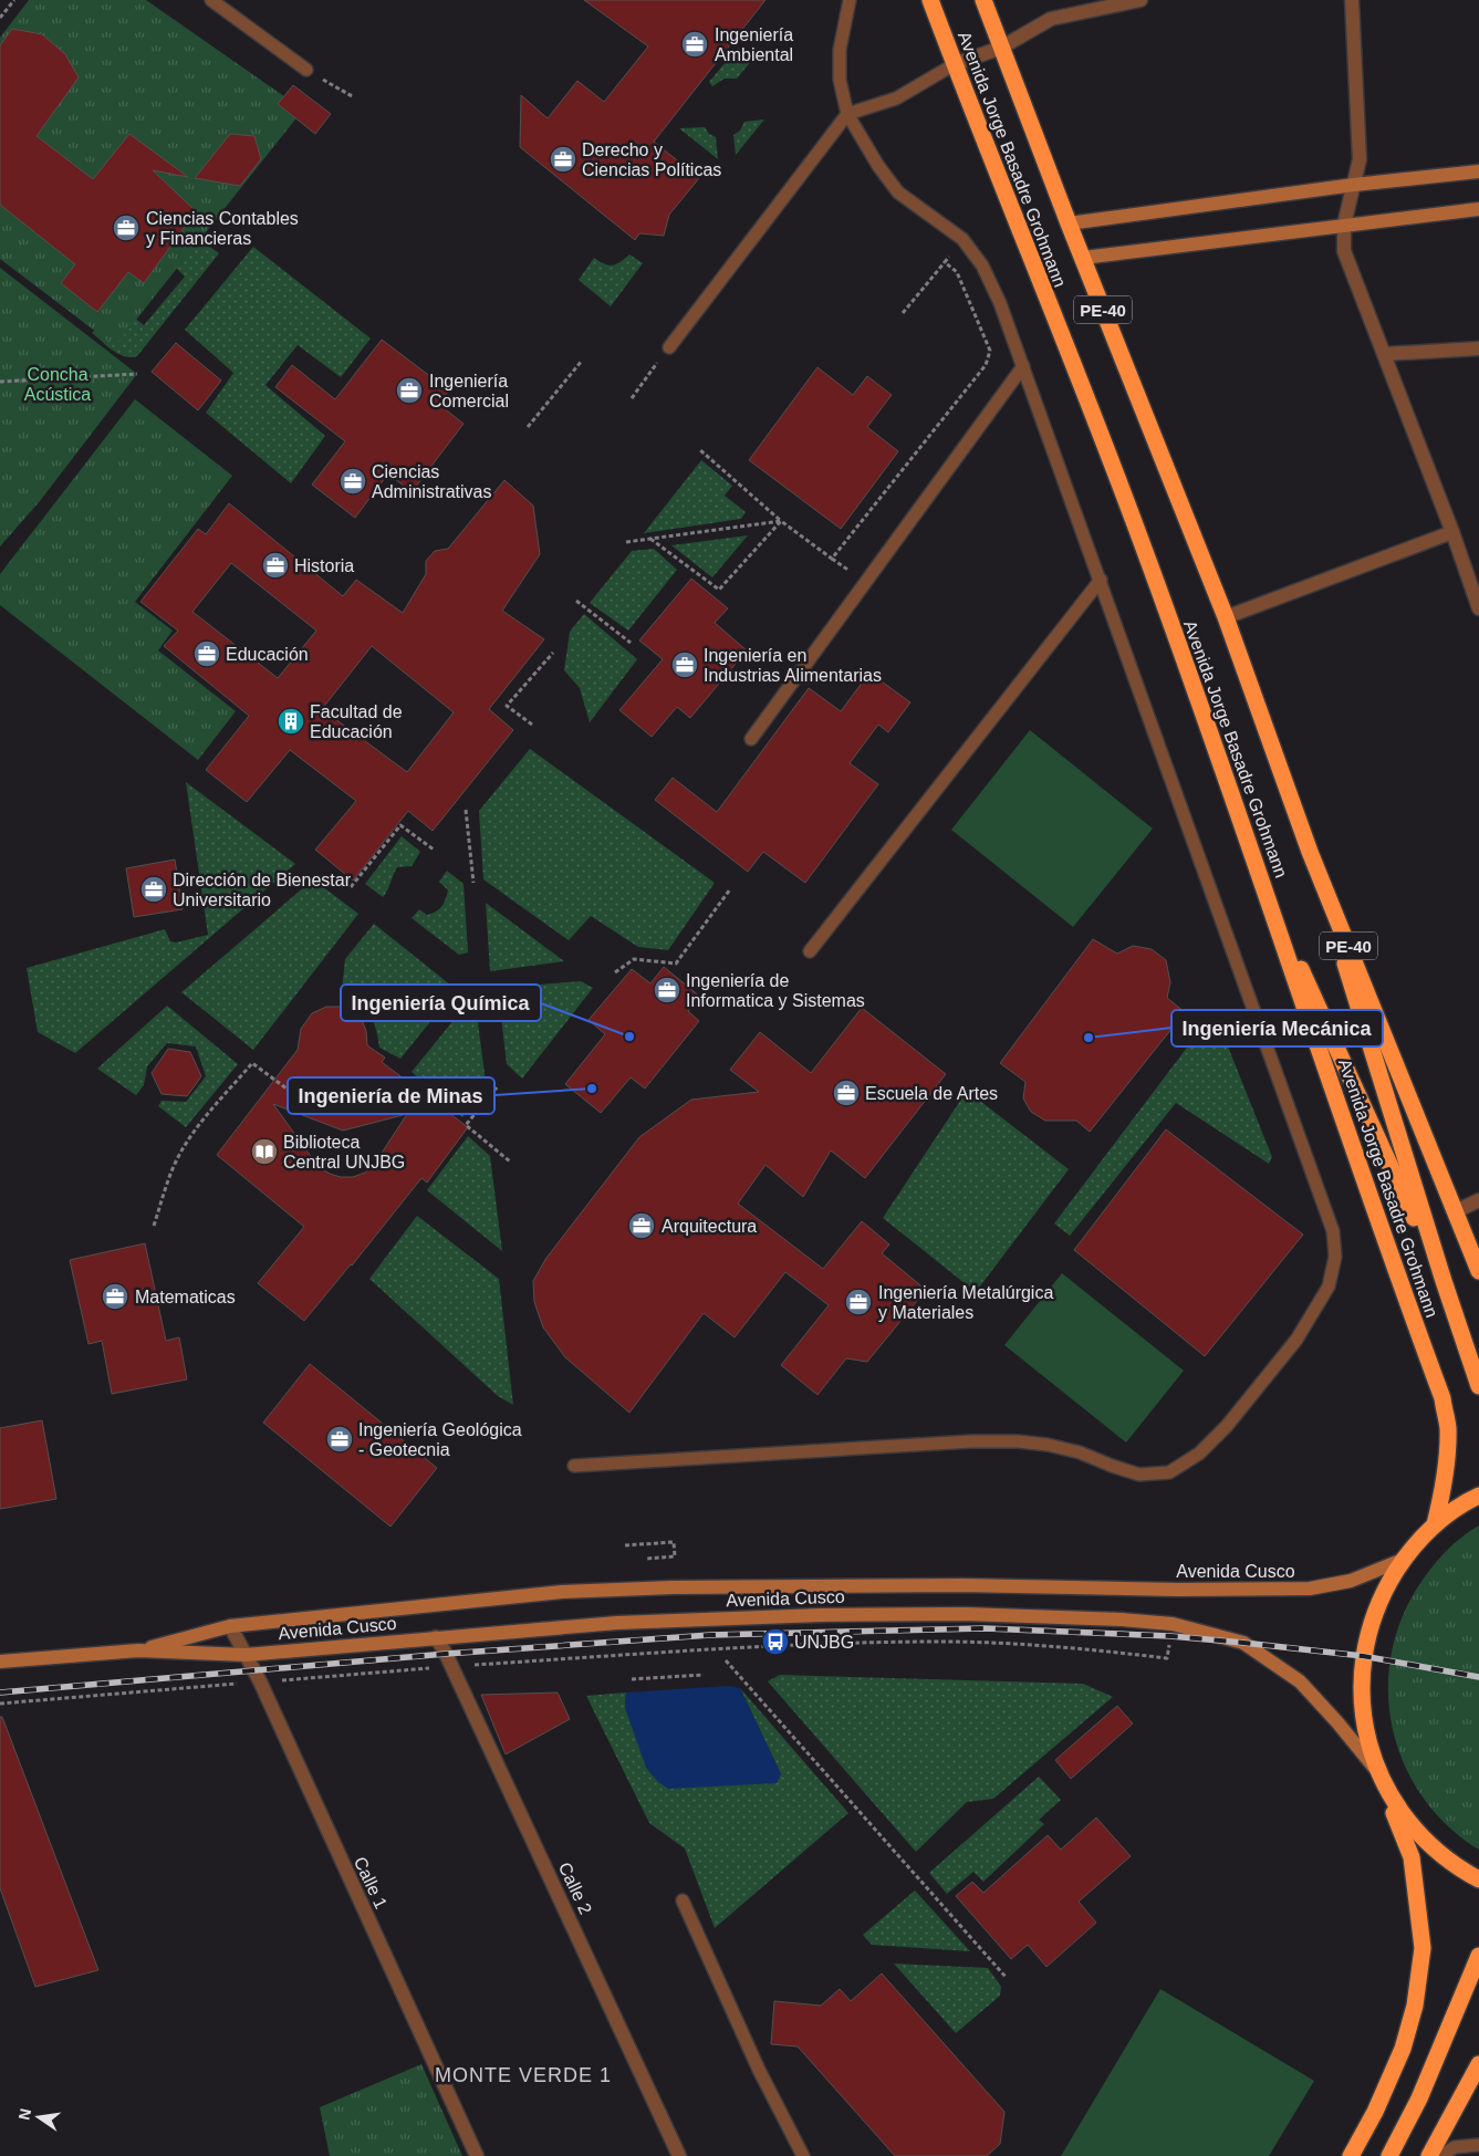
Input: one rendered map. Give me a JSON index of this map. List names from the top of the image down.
{
  "streets": {
    "highway": ["Avenida Jorge Basadre Grohmann", "PE-40"],
    "main road": ["Avenida Cusco"],
    "street": ["Calle 1", "Calle 2"]
  },
  "crossings": [
    ["Avenida Cusco", "Calle 1"],
    ["Avenida Cusco", "Calle 2"]
  ],
  "districts": ["MONTE VERDE 1"],
  "parks": ["Concha Acústica"],
  "places": {
    "office": [
      "Ingeniería Ambiental",
      "Derecho y Ciencias Políticas",
      "Ciencias Contables y Financieras",
      "Ingeniería Comercial",
      "Ciencias Administrativas",
      "Historia",
      "Educación",
      "Ingeniería en Industrias Alimentarias",
      "Dirección de Bienestar Universitario",
      "Ingeniería de Informatica y Sistemas",
      "Escuela de Artes",
      "Arquitectura",
      "Matematicas",
      "Ingeniería Metalúrgica y Materiales",
      "Ingeniería Geológica - Geotecnia"
    ],
    "building": ["Facultad de Educación"],
    "other": ["Ingeniería Química", "Ingeniería Mecánica", "Ingeniería de Minas"],
    "library": ["Biblioteca Central UNJBG"],
    "bus stop": ["UNJBG"]
  },
  "north": "left"
}
